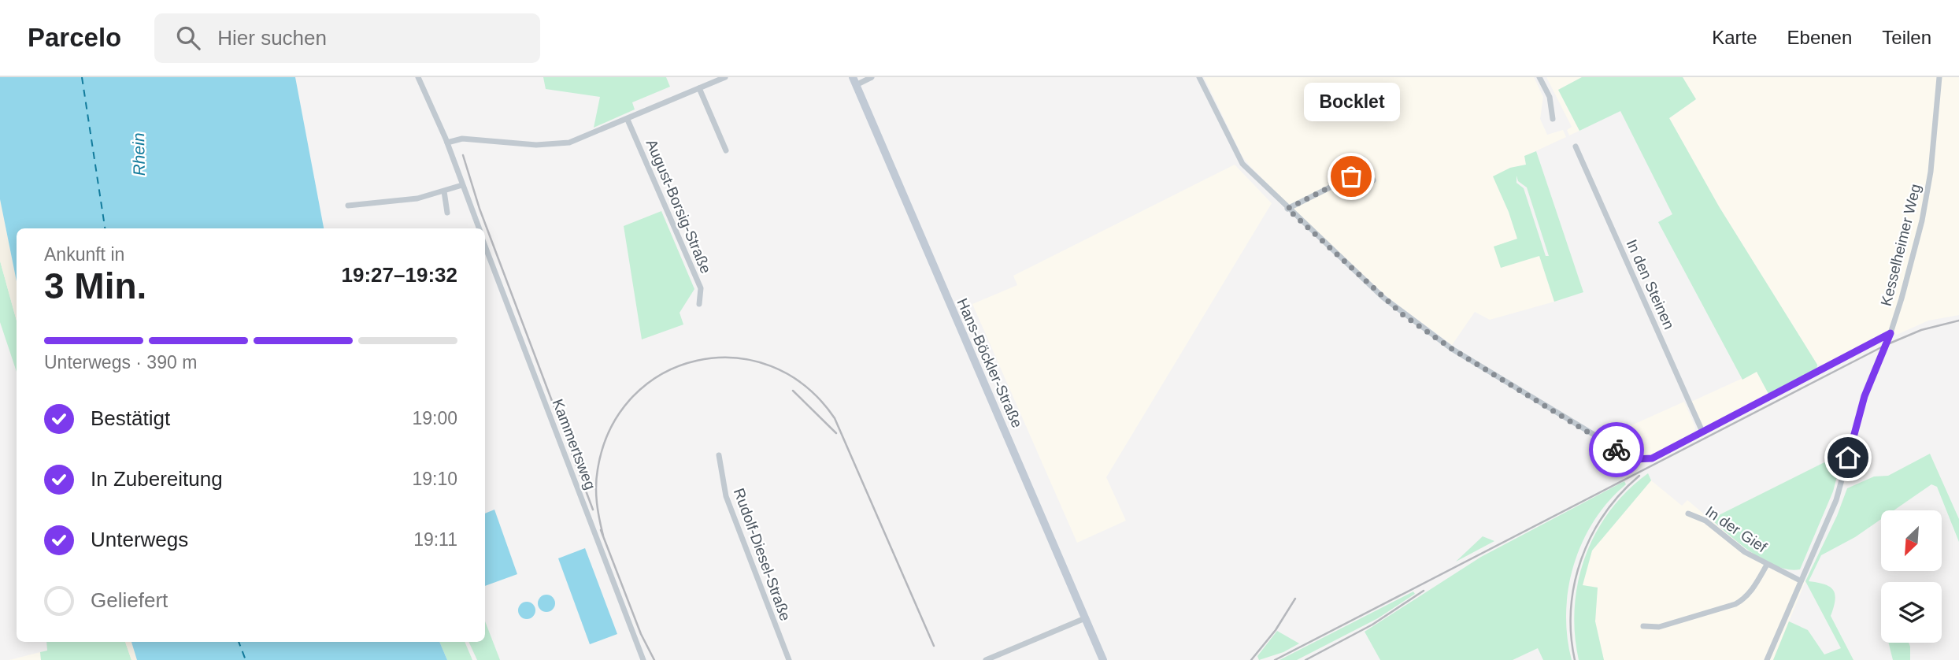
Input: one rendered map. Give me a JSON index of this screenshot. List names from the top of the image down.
{
  "streets": {
    "main road": ["Hans-Böckler-Straße"],
    "street": [
      "August-Borsig-Straße",
      "Kesselheimer Weg",
      "In den Steinen",
      "Kammertsweg",
      "In der Gief",
      "Rudolf-Diesel-Straße"
    ]
  },
  "crossings": [
    ["Kesselheimer Weg", "In der Gief"]
  ],
  "water": ["Rhein"],
  "places": ["Bocklet"],
  "north": "bottom left",
  "page": {
    "header": "Parcelo",
    "search": "Hier suchen",
    "nav": ["Karte", "Ebenen", "Teilen"],
    "bubble": "Bocklet",
    "heading": ["3 Min.", "Ankunft in", "19:27–19:32"],
    "bar": "Unterwegs · 390 m",
    "list": [
      ["Bestätigt", "19:00"],
      ["In Zubereitung", "19:10"],
      ["Unterwegs", "19:11"],
      "Geliefert"
    ]
  }
}
